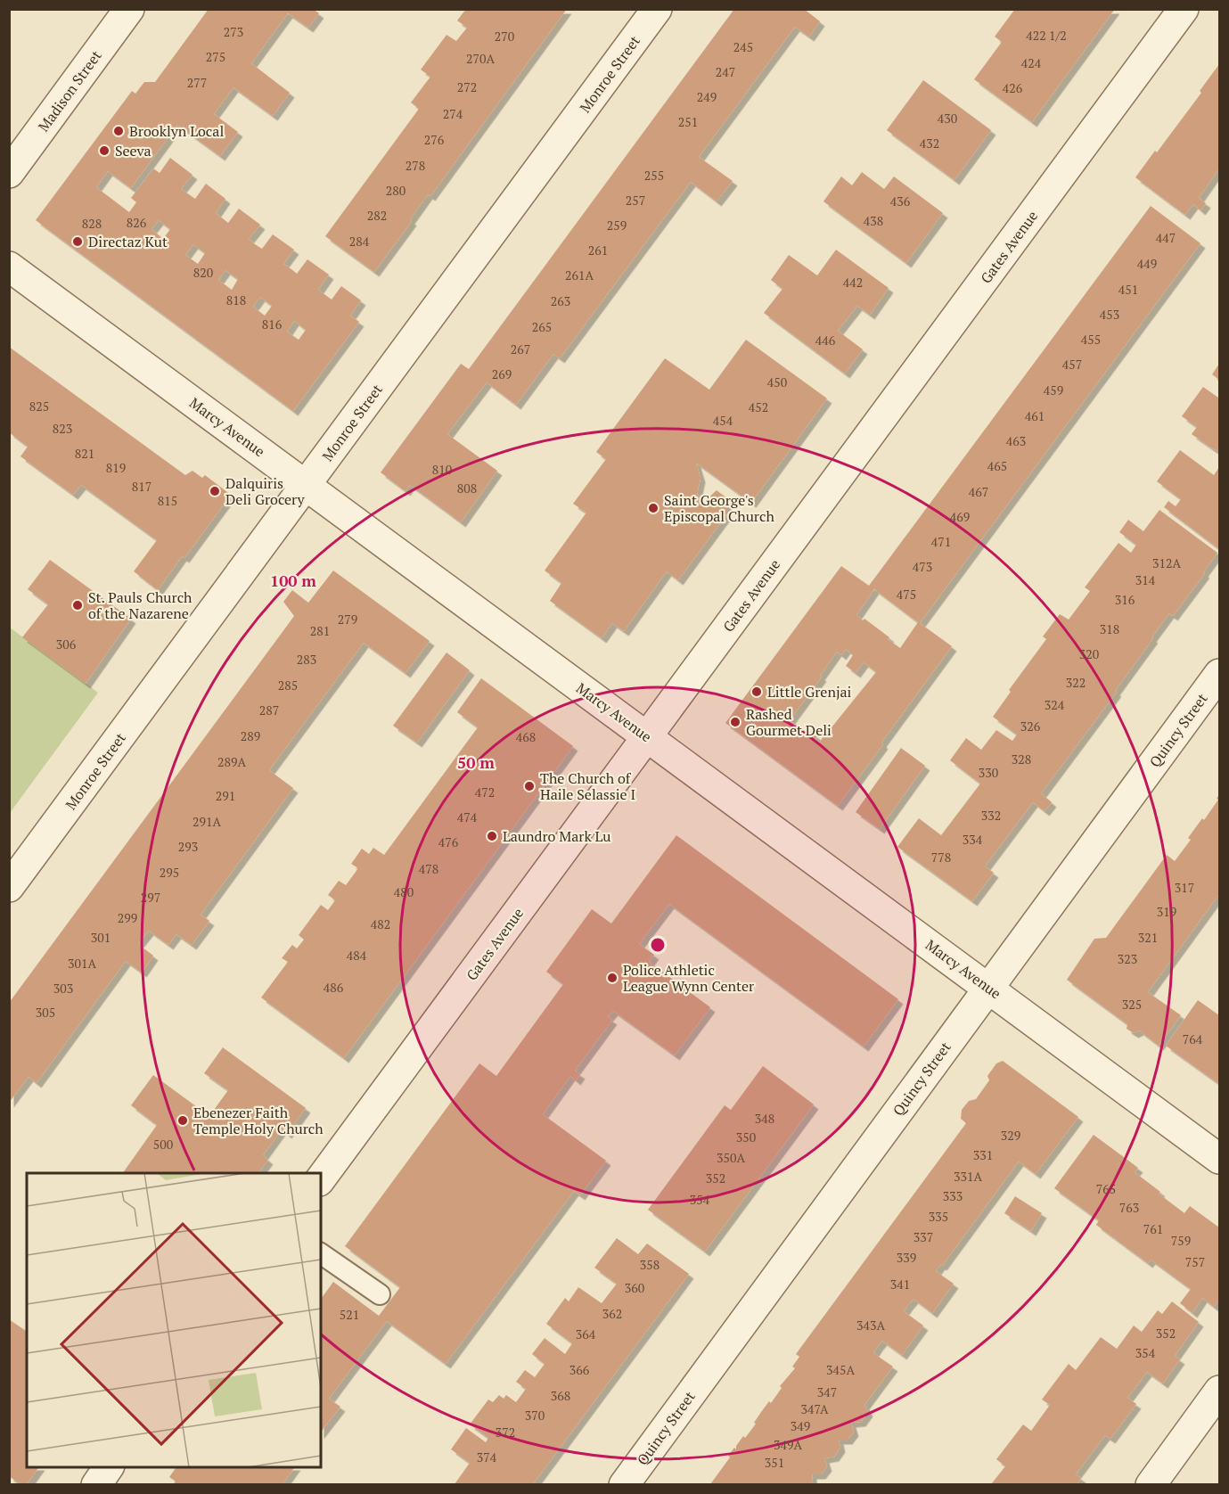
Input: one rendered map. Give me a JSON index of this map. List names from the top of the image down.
{
  "streets": {
    "street": [
      "Monroe Street",
      "Madison Street",
      "Gates Avenue",
      "Marcy Avenue",
      "Quincy Street"
    ]
  },
  "crossings": [
    ["Monroe Street", "Marcy Avenue"],
    ["Gates Avenue", "Marcy Avenue"],
    ["Marcy Avenue", "Quincy Street"]
  ],
  "places": [
    "Brooklyn Local",
    "Seeva",
    "Directaz Kut",
    "Dalquiris Deli Grocery",
    "Saint George's Episcopal Church",
    "St. Pauls Church of the Nazarene",
    "Little Grenjai",
    "Rashed Gourmet Deli",
    "The Church of Haile Selassie I",
    "Laundro Mark Lu",
    "Police Athletic League Wynn Center",
    "Ebenezer Faith Temple Holy Church"
  ],
  "house_numbers": [
    "273",
    "422 1/2",
    "270",
    "245",
    "275",
    "270A",
    "424",
    "247",
    "277",
    "272",
    "426",
    "249",
    "274",
    "430",
    "251",
    "276",
    "432",
    "278",
    "255",
    "280",
    "257",
    "436",
    "282",
    "438",
    "826",
    "828",
    "259",
    "447",
    "284",
    "261",
    "449",
    "820",
    "261A",
    "442",
    "451",
    "818",
    "263",
    "453",
    "816",
    "265",
    "455",
    "446",
    "267",
    "457",
    "269",
    "450",
    "459",
    "825",
    "452",
    "461",
    "454",
    "823",
    "463",
    "821",
    "465",
    "819",
    "810",
    "817",
    "808",
    "467",
    "815",
    "469",
    "471",
    "312A",
    "473",
    "314",
    "475",
    "316",
    "279",
    "318",
    "281",
    "306",
    "320",
    "283",
    "322",
    "285",
    "324",
    "287",
    "326",
    "289",
    "468",
    "328",
    "289A",
    "330",
    "472",
    "291",
    "332",
    "474",
    "291A",
    "334",
    "476",
    "293",
    "778",
    "478",
    "295",
    "317",
    "480",
    "297",
    "319",
    "299",
    "482",
    "301",
    "321",
    "484",
    "323",
    "301A",
    "486",
    "303",
    "325",
    "305",
    "764",
    "348",
    "329",
    "350",
    "500",
    "331",
    "350A",
    "331A",
    "352",
    "765",
    "333",
    "354",
    "763",
    "335",
    "761",
    "337",
    "759",
    "339",
    "757",
    "358",
    "341",
    "360",
    "362",
    "521",
    "343A",
    "352",
    "364",
    "354",
    "366",
    "345A",
    "347",
    "368",
    "347A",
    "370",
    "349",
    "372",
    "349A",
    "374",
    "351"
  ],
  "rings": ["100 m", "50 m"]
}
